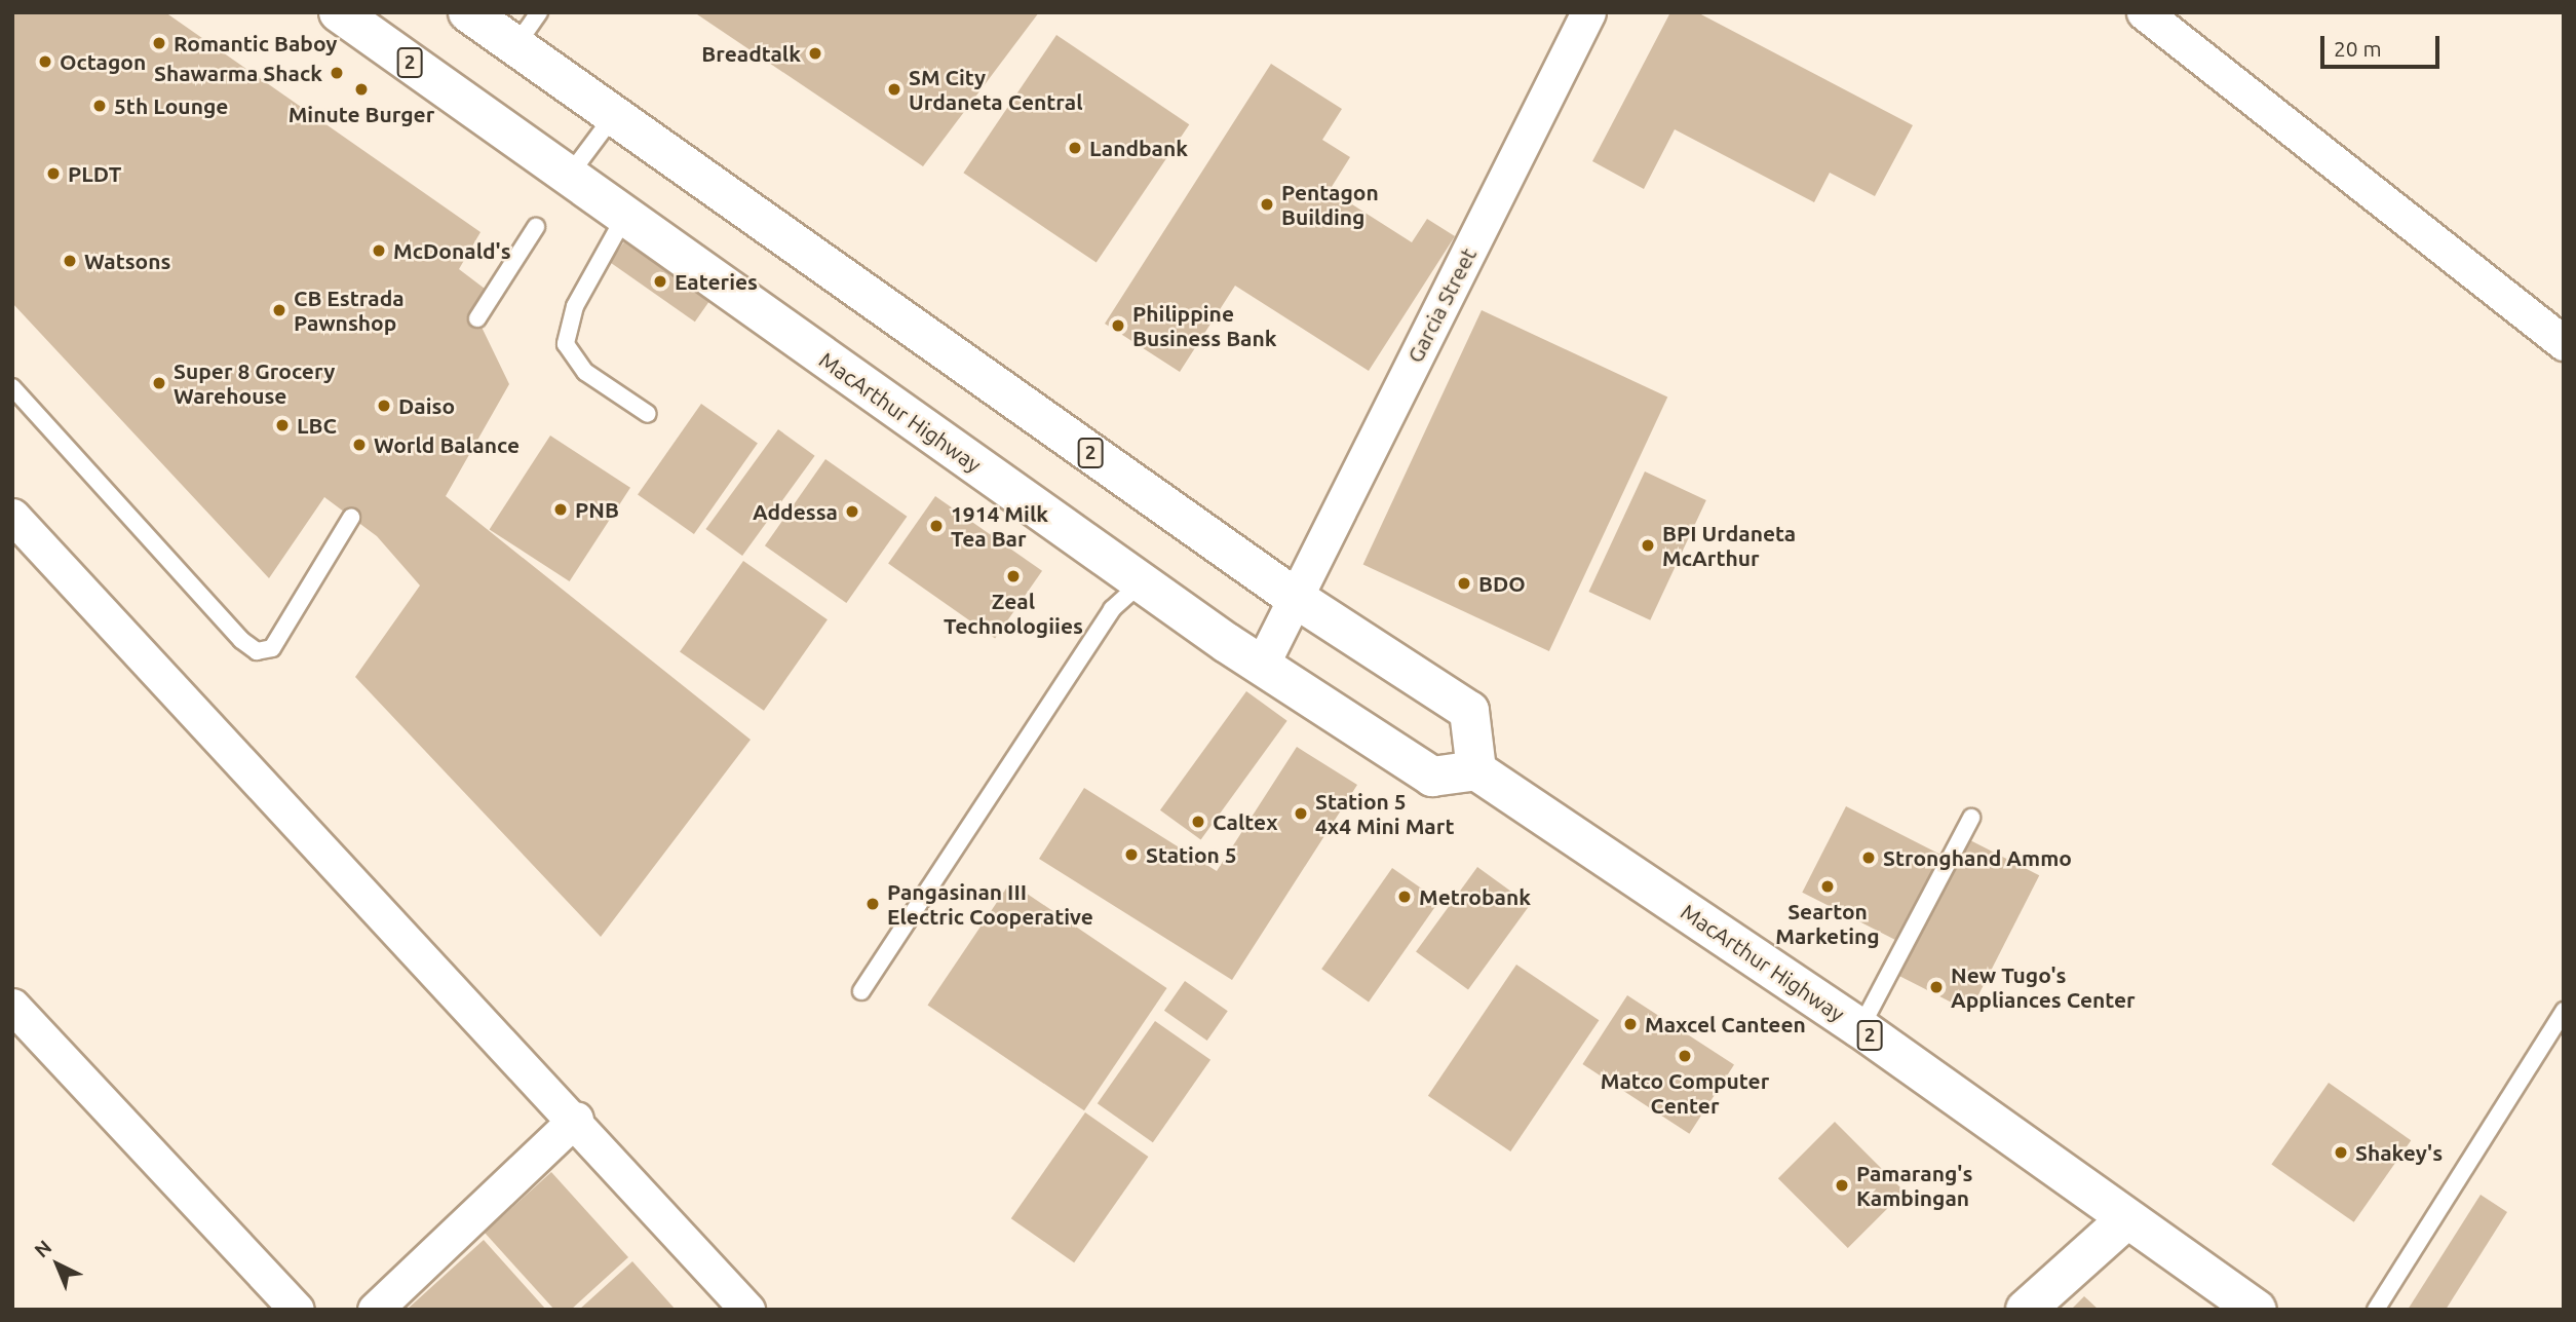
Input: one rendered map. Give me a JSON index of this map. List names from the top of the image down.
{
  "streets": {
    "main road": ["2", "MacArthur Highway"],
    "street": ["Garcia Street"]
  },
  "crossings": [
    ["2", "Garcia Street"],
    ["2", "MacArthur Highway"],
    ["Garcia Street", "MacArthur Highway"]
  ],
  "places": [
    "Romantic Baboy",
    "Breadtalk",
    "Octagon",
    "Shawarma Shack",
    "Minute Burger",
    "SM City Urdaneta Central",
    "5th Lounge",
    "Landbank",
    "PLDT",
    "Pentagon Building",
    "McDonald's",
    "Watsons",
    "Eateries",
    "CB Estrada Pawnshop",
    "Philippine Business Bank",
    "Super 8 Grocery Warehouse",
    "Daiso",
    "LBC",
    "World Balance",
    "PNB",
    "Addessa",
    "1914 Milk Tea Bar",
    "BPI Urdaneta McArthur",
    "Zeal Technologiies",
    "BDO",
    "Station 5 4x4 Mini Mart",
    "Caltex",
    "Station 5",
    "Stronghand Ammo",
    "Searton Marketing",
    "Metrobank",
    "Pangasinan III Electric Cooperative",
    "New Tugo's Appliances Center",
    "Maxcel Canteen",
    "Matco Computer Center",
    "Shakey's",
    "Pamarang's Kambingan"
  ],
  "scale_bar": "20 m",
  "north": "top left"
}
